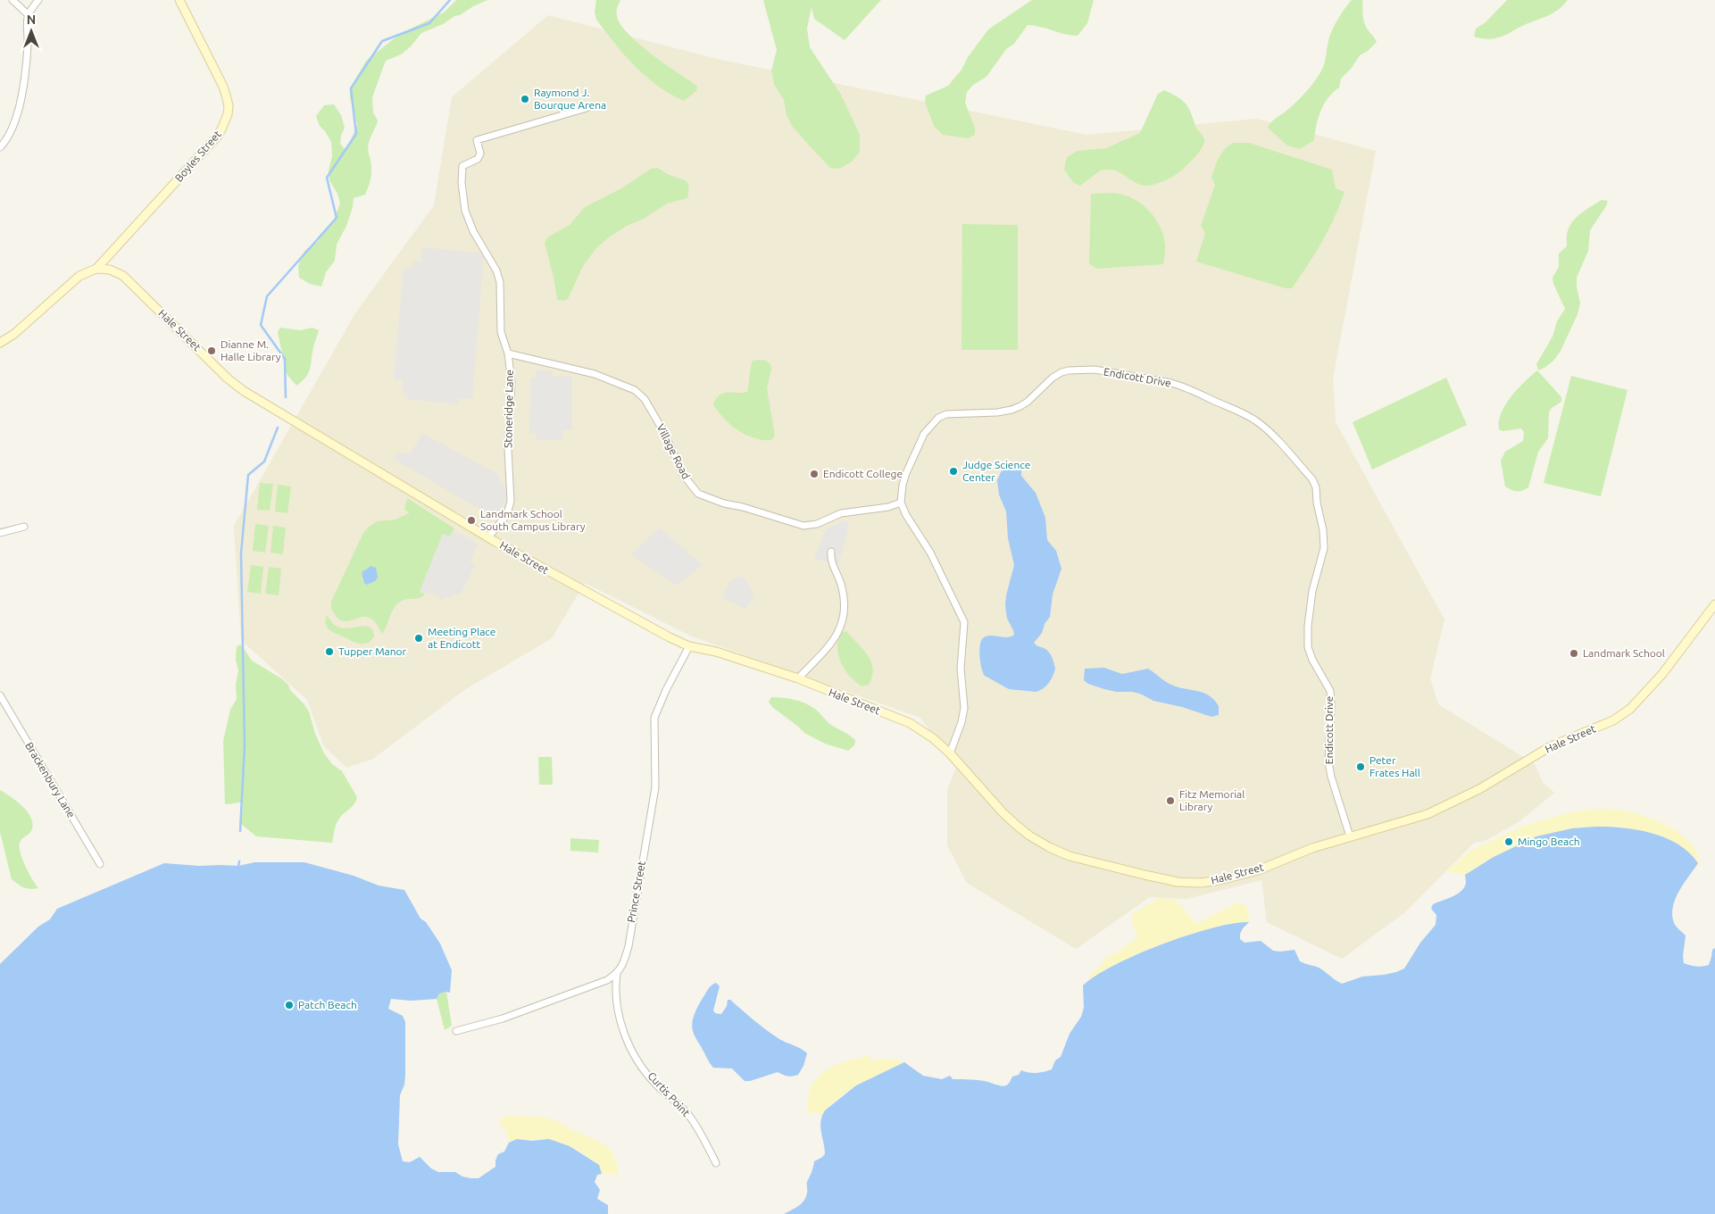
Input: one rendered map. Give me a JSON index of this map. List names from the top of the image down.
{
  "streets": {
    "main road": ["Boyles Street", "Hale Street"],
    "street": [
      "Endicott Drive",
      "Stoneridge Lane",
      "Village Road",
      "Brackenbury Lane",
      "Prince Street",
      "Curtis Point"
    ]
  },
  "crossings": [
    ["Boyles Street", "Hale Street"],
    ["Hale Street", "Endicott Drive"],
    ["Hale Street", "Stoneridge Lane"],
    ["Hale Street", "Prince Street"],
    ["Endicott Drive", "Village Road"],
    ["Stoneridge Lane", "Village Road"],
    ["Prince Street", "Curtis Point"]
  ],
  "places": [
    "Raymond J. Bourque Arena",
    "Dianne M. Halle Library",
    "Judge Science Center",
    "Endicott College",
    "Landmark School South Campus Library",
    "Meeting Place at Endicott",
    "Tupper Manor",
    "Landmark School",
    "Peter Frates Hall",
    "Fitz Memorial Library",
    "Mingo Beach",
    "Patch Beach"
  ],
  "north": "top"
}
